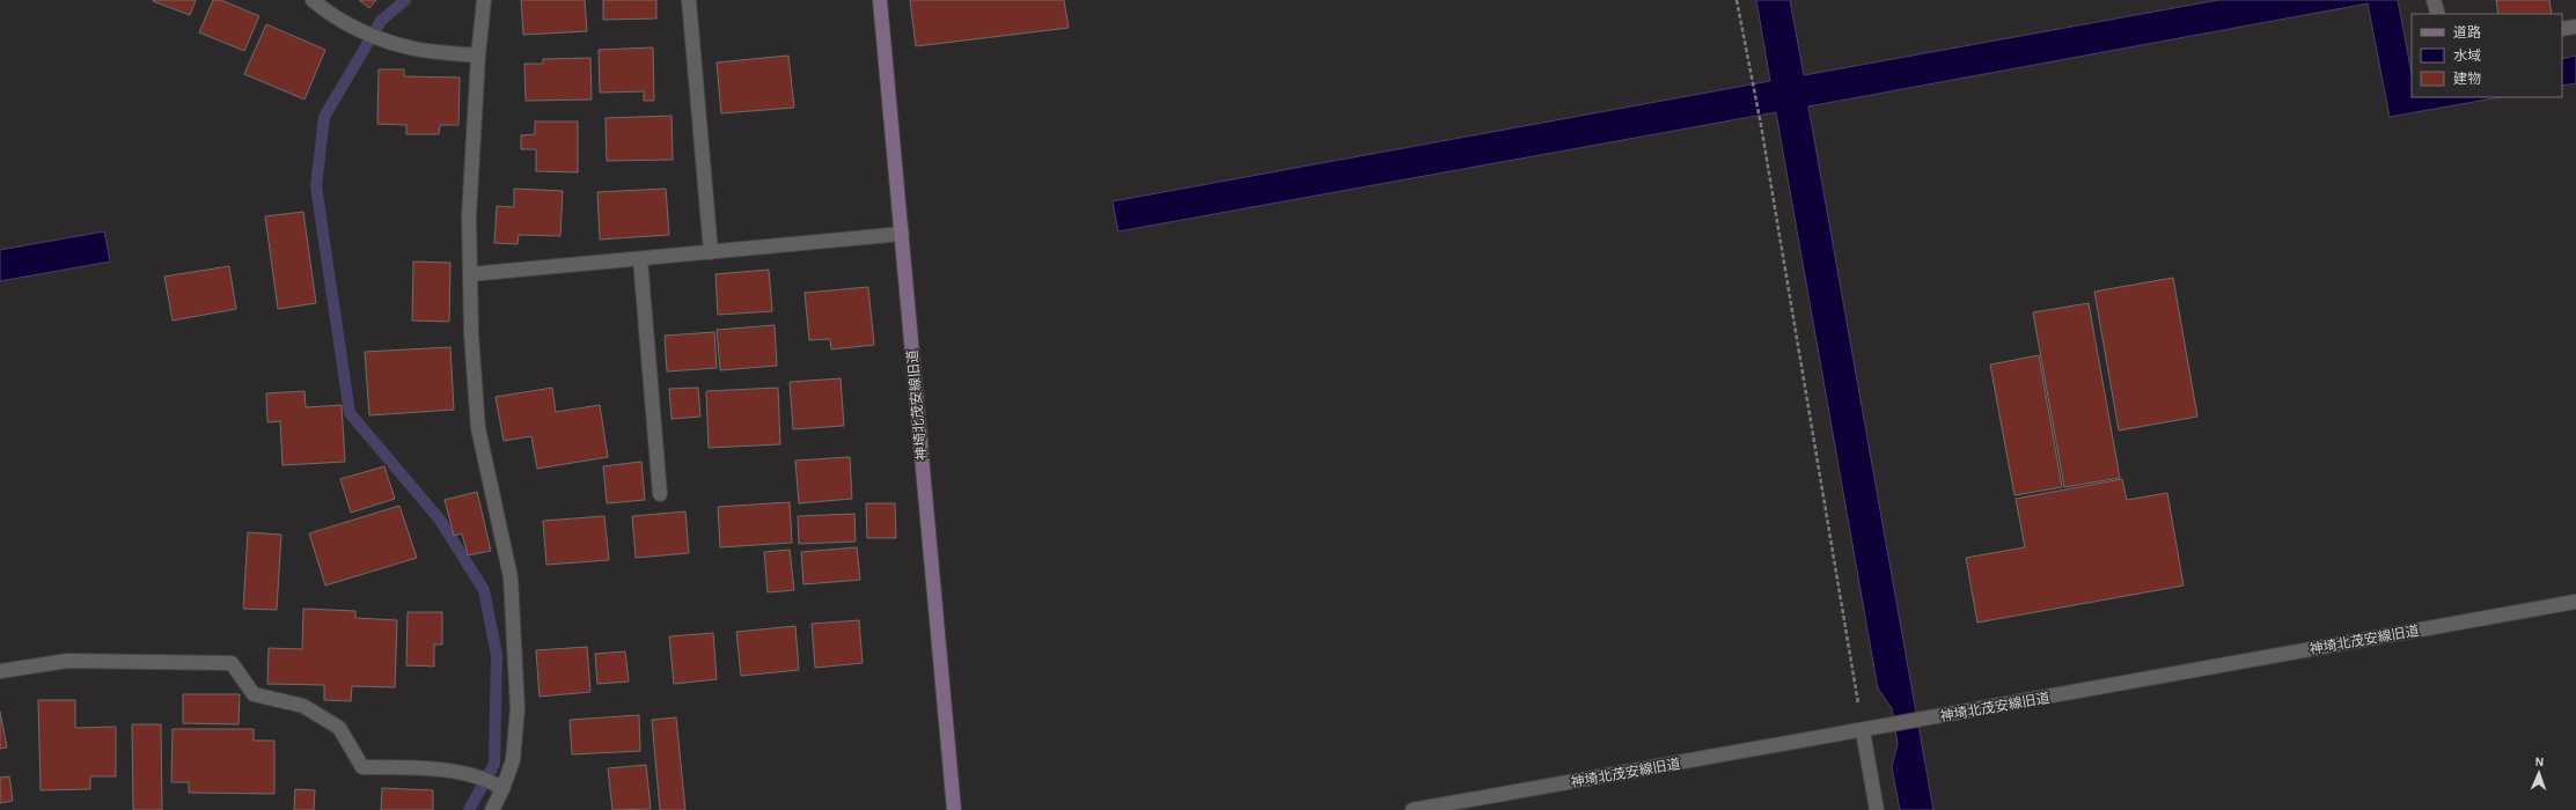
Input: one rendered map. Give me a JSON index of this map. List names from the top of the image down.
{
  "streets": {
    "street": ["神埼北茂安線旧道"]
  },
  "legend": ["道路", "水域", "建物"],
  "north": "top"
}
